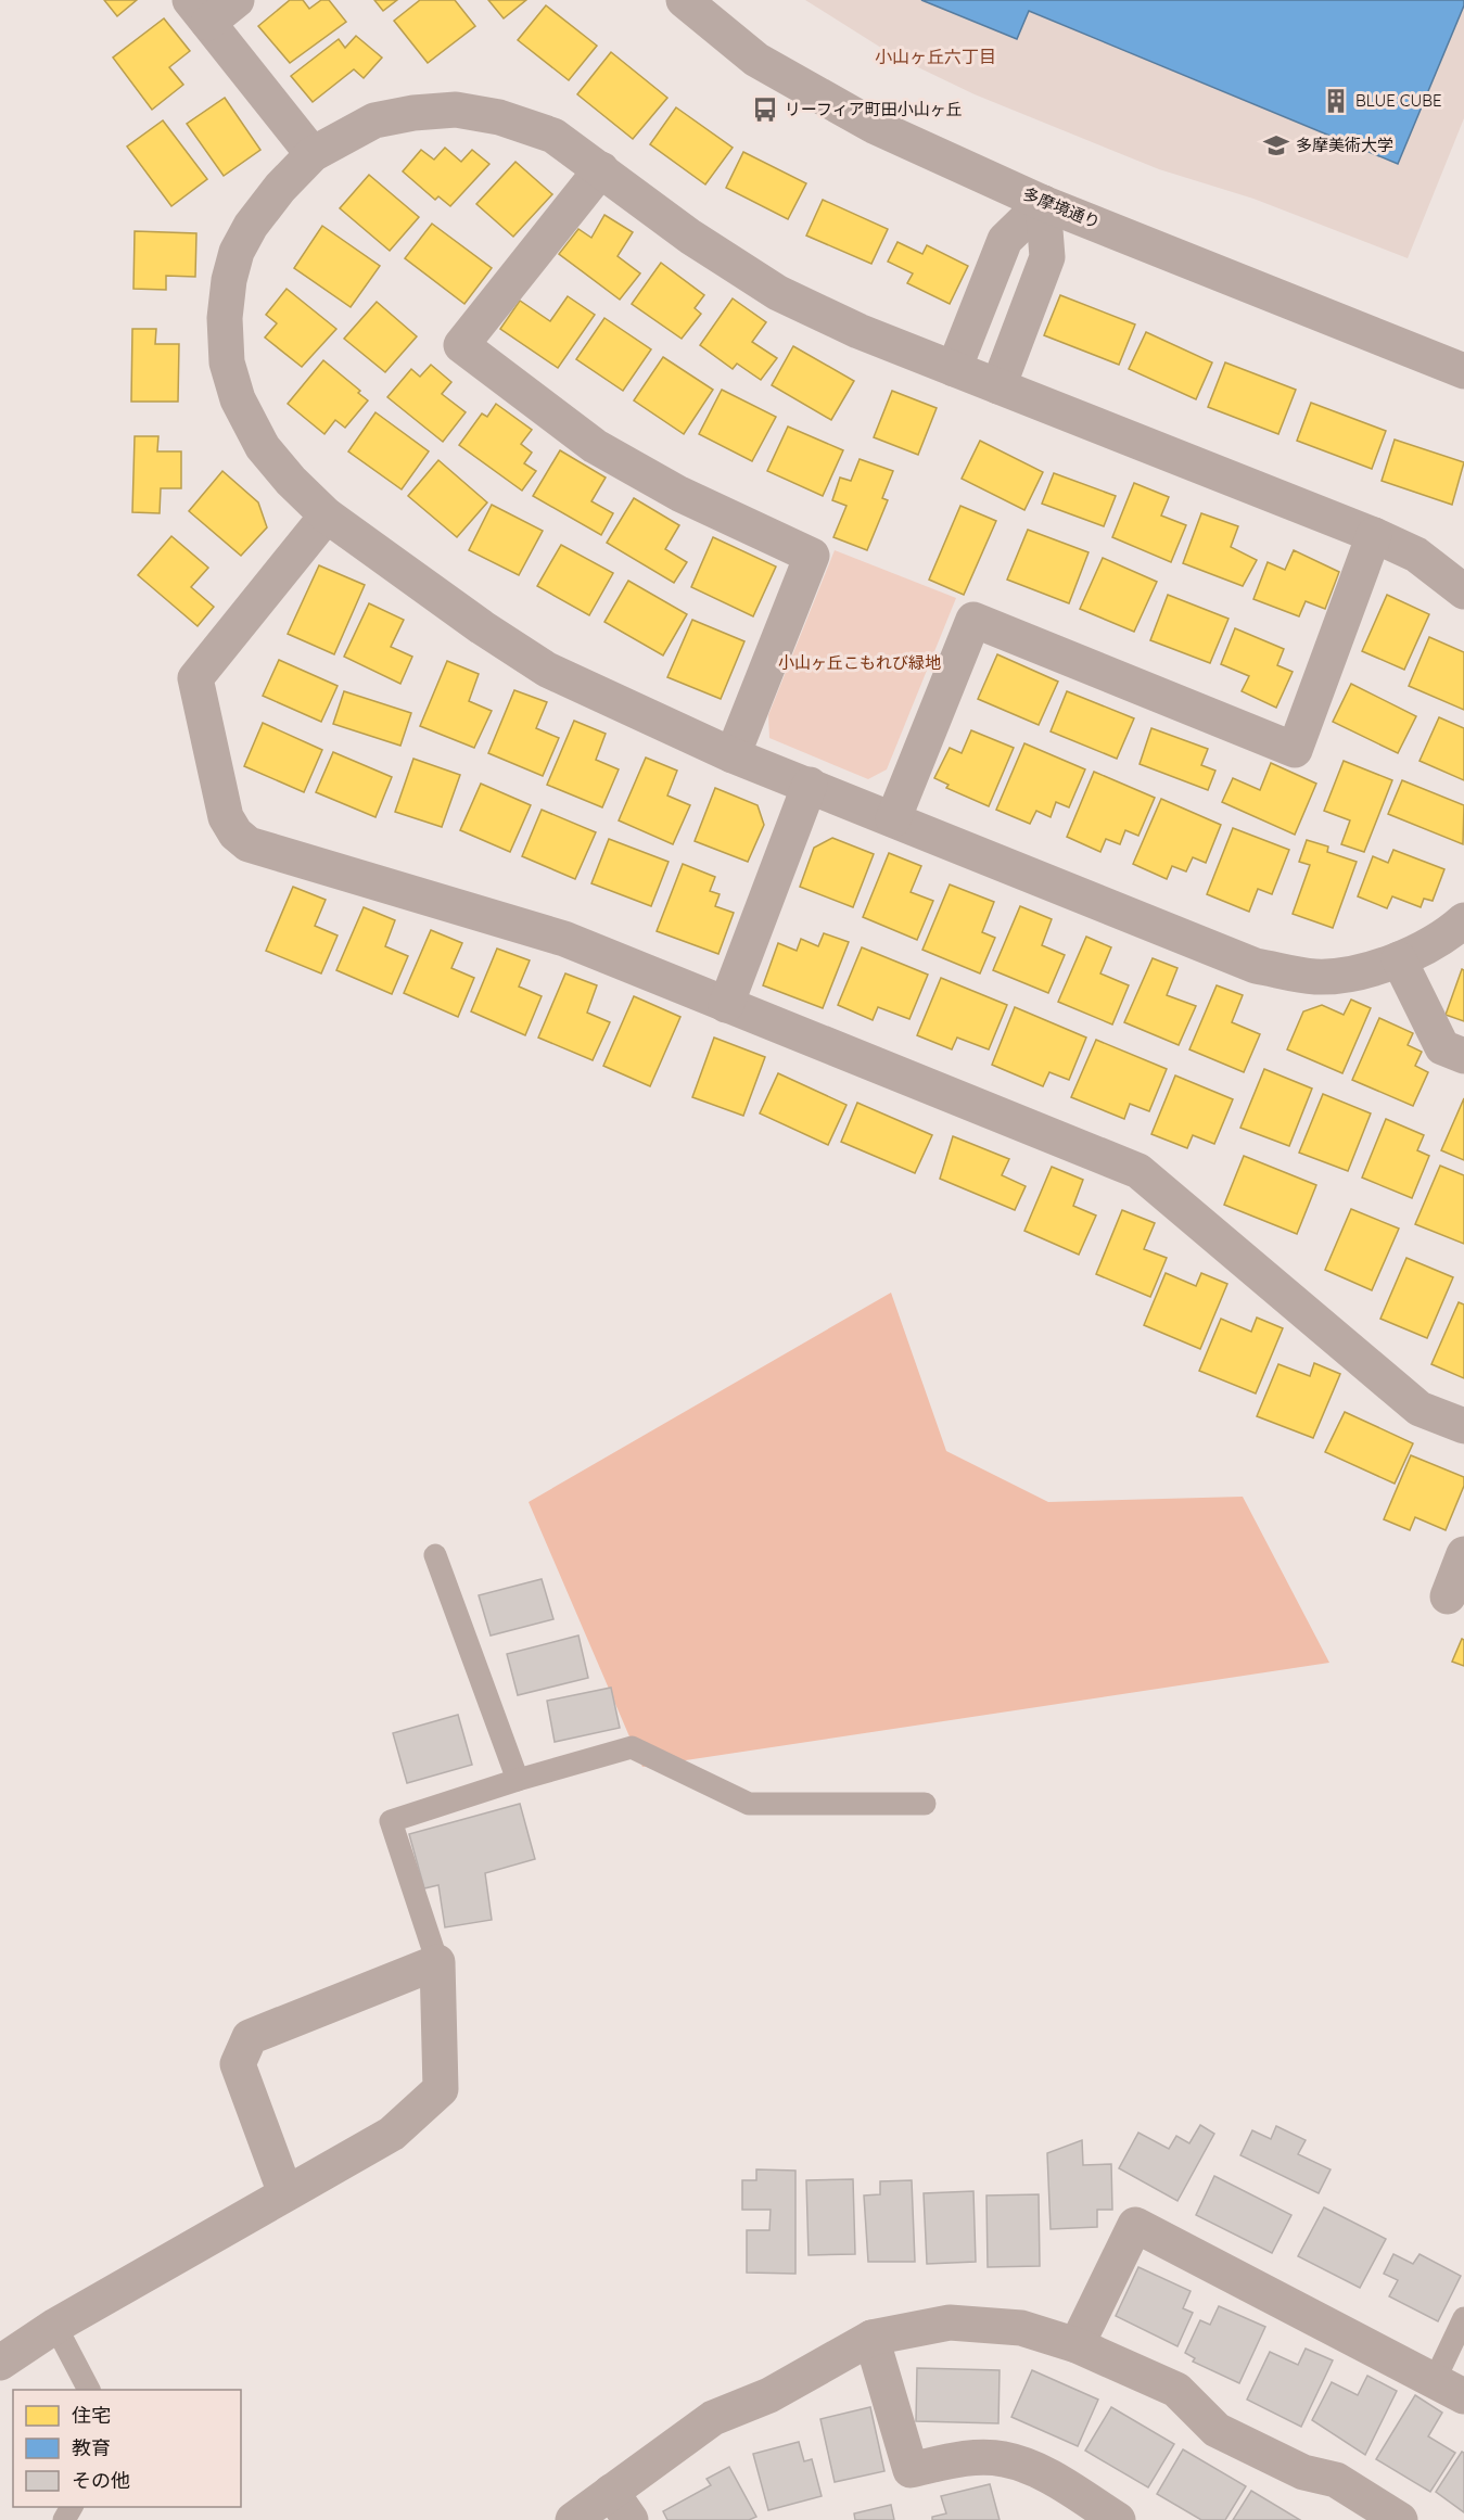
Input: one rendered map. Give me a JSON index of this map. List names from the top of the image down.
{
  "streets": {
    "street": ["多摩境通り"]
  },
  "districts": ["小山ヶ丘六丁目"],
  "parks": ["小山ヶ丘こもれび緑地"],
  "places": {
    "building": ["BLUE CUBE"],
    "bus stop": ["リーフィア町田小山ヶ丘"],
    "school or university": ["多摩美術大学"]
  },
  "legend": ["住宅", "教育", "その他"]
}
